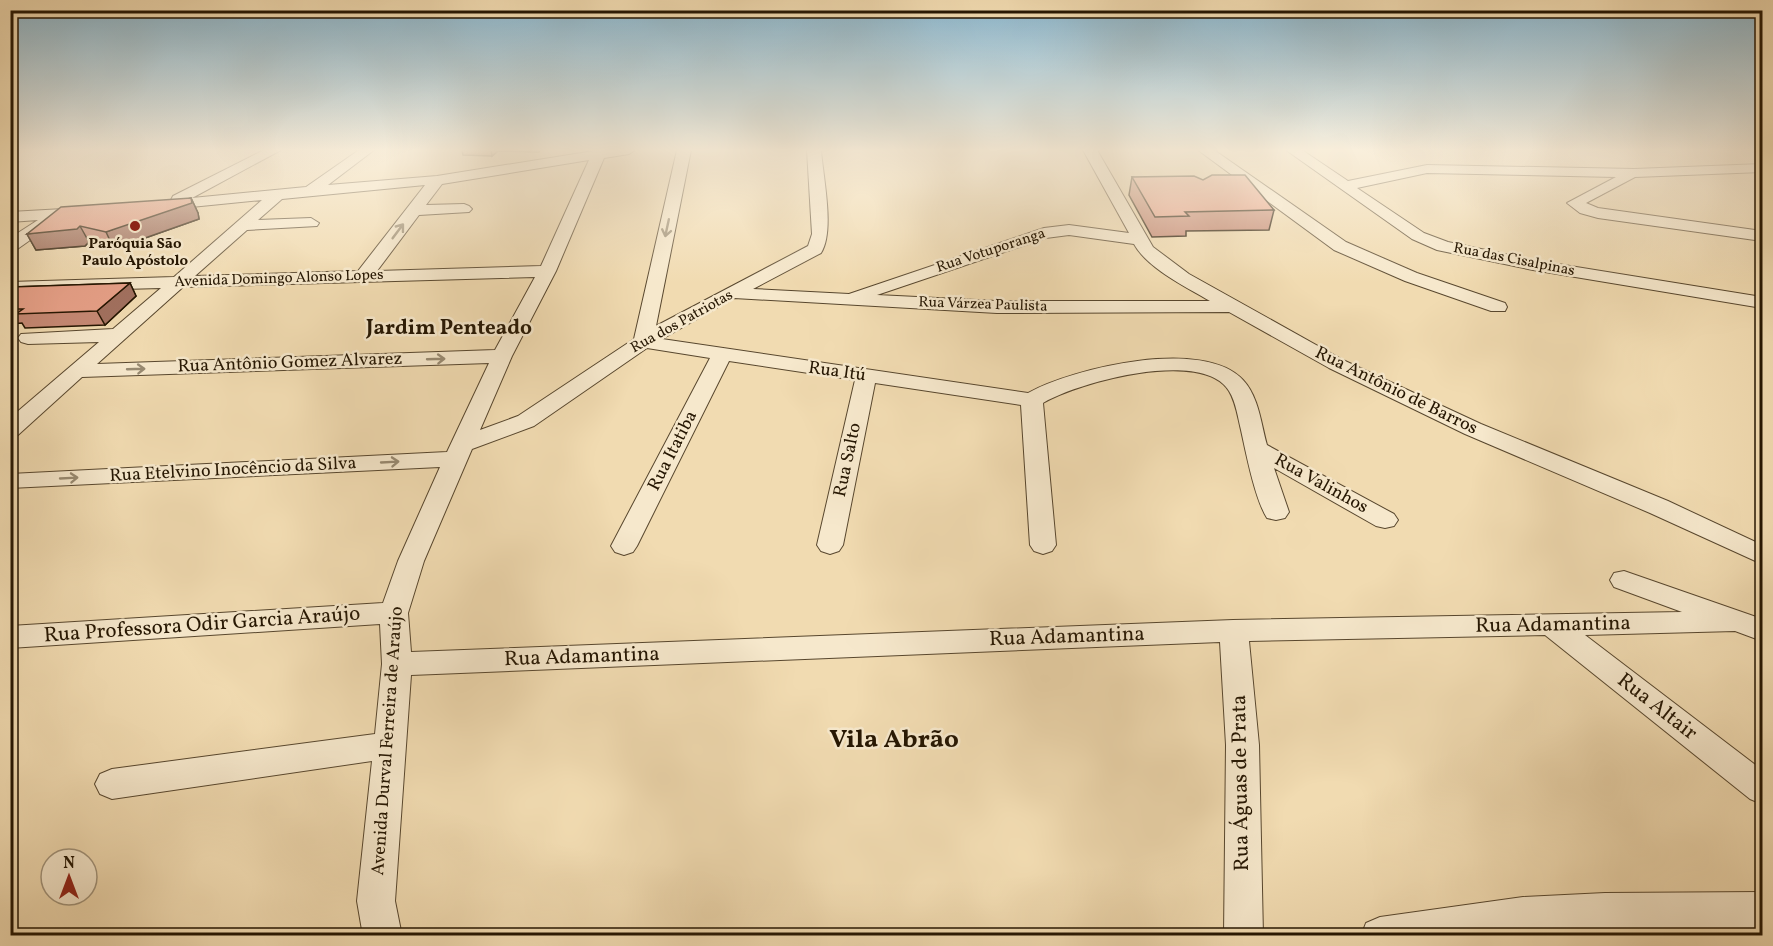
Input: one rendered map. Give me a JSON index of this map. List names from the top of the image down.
{
  "streets": {
    "street": [
      "Rua Votuporanga",
      "Rua das Cisalpinas",
      "Avenida Domingo Alonso Lopes",
      "Rua Várzea Paulista",
      "Rua dos Patriotas",
      "Rua Antônio Gomez Alvarez",
      "Rua Itú",
      "Rua Antônio de Barros",
      "Rua Itatiba",
      "Rua Salto",
      "Rua Etelvino Inocêncio da Silva",
      "Rua Valinhos",
      "Rua Professora Odir Garcia Araújo",
      "Rua Adamantina",
      "Rua Altair",
      "Avenida Durval Ferreira de Araújo",
      "Rua Águas de Prata"
    ]
  },
  "crossings": [
    ["Rua Votuporanga", "Rua Várzea Paulista"],
    ["Rua Votuporanga", "Rua Antônio de Barros"],
    ["Avenida Domingo Alonso Lopes", "Avenida Durval Ferreira de Araújo"],
    ["Rua Várzea Paulista", "Rua dos Patriotas"],
    ["Rua Várzea Paulista", "Rua Antônio de Barros"],
    ["Rua dos Patriotas", "Rua Itú"],
    ["Rua dos Patriotas", "Rua Etelvino Inocêncio da Silva"],
    ["Rua dos Patriotas", "Avenida Durval Ferreira de Araújo"],
    ["Rua Antônio Gomez Alvarez", "Avenida Durval Ferreira de Araújo"],
    ["Rua Itú", "Rua Itatiba"],
    ["Rua Itú", "Rua Salto"],
    ["Rua Etelvino Inocêncio da Silva", "Avenida Durval Ferreira de Araújo"],
    ["Rua Professora Odir Garcia Araújo", "Avenida Durval Ferreira de Araújo"],
    ["Rua Adamantina", "Rua Altair"],
    ["Rua Adamantina", "Avenida Durval Ferreira de Araújo"],
    ["Rua Adamantina", "Rua Águas de Prata"]
  ],
  "one_way": ["Rua Etelvino Inocêncio da Silva"],
  "districts": ["Jardim Penteado", "Vila Abrão"],
  "places": ["Paróquia São Paulo Apóstolo"],
  "north": "top"
}
